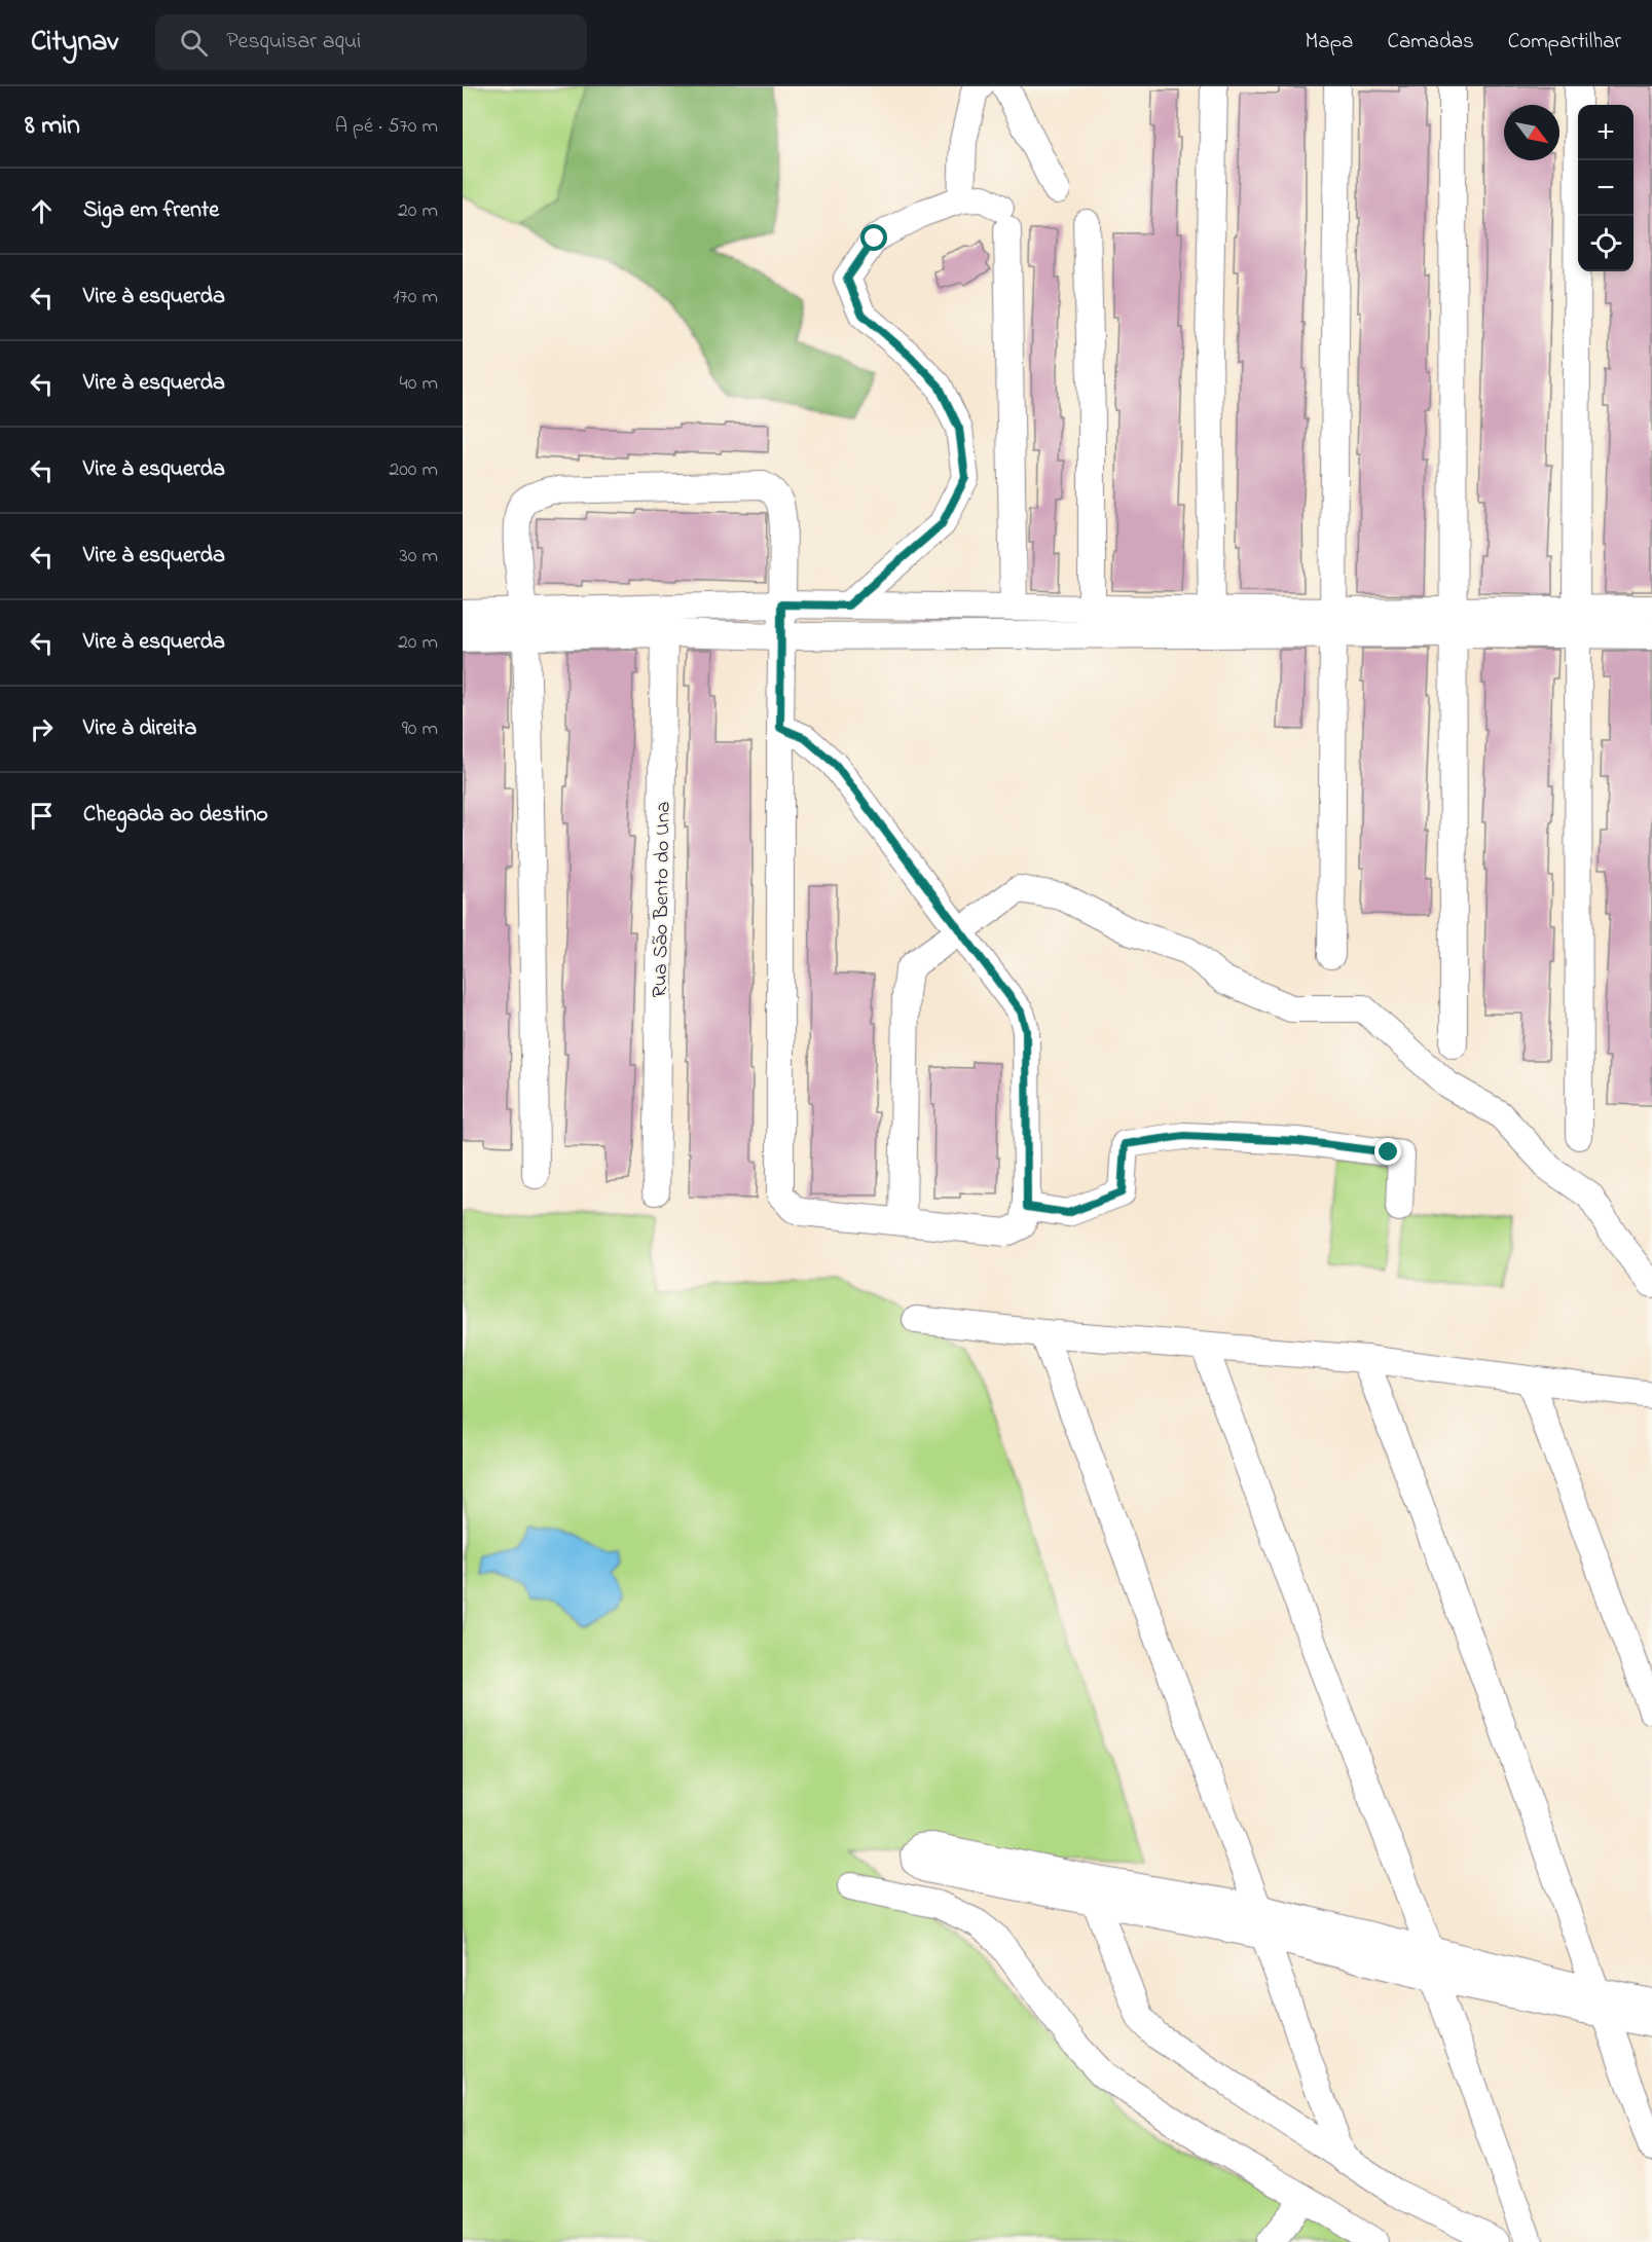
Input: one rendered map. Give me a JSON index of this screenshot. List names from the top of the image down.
{
  "streets": {
    "street": ["Rua São Bento do Una"]
  },
  "north": "bottom right",
  "page": {
    "header": "Citynav",
    "search": "Pesquisar aqui",
    "nav": ["Mapa", "Camadas", "Compartilhar"],
    "heading": ["8 min", "A pé · 570 m"],
    "map_buttons": ["+", "−"],
    "list": [
      ["Siga em frente", "20 m"],
      ["Vire à esquerda", "170 m"],
      ["Vire à esquerda", "40 m"],
      ["Vire à esquerda", "200 m"],
      ["Vire à esquerda", "30 m"],
      ["Vire à esquerda", "20 m"],
      ["Vire à direita", "90 m"],
      "Chegada ao destino"
    ]
  }
}
